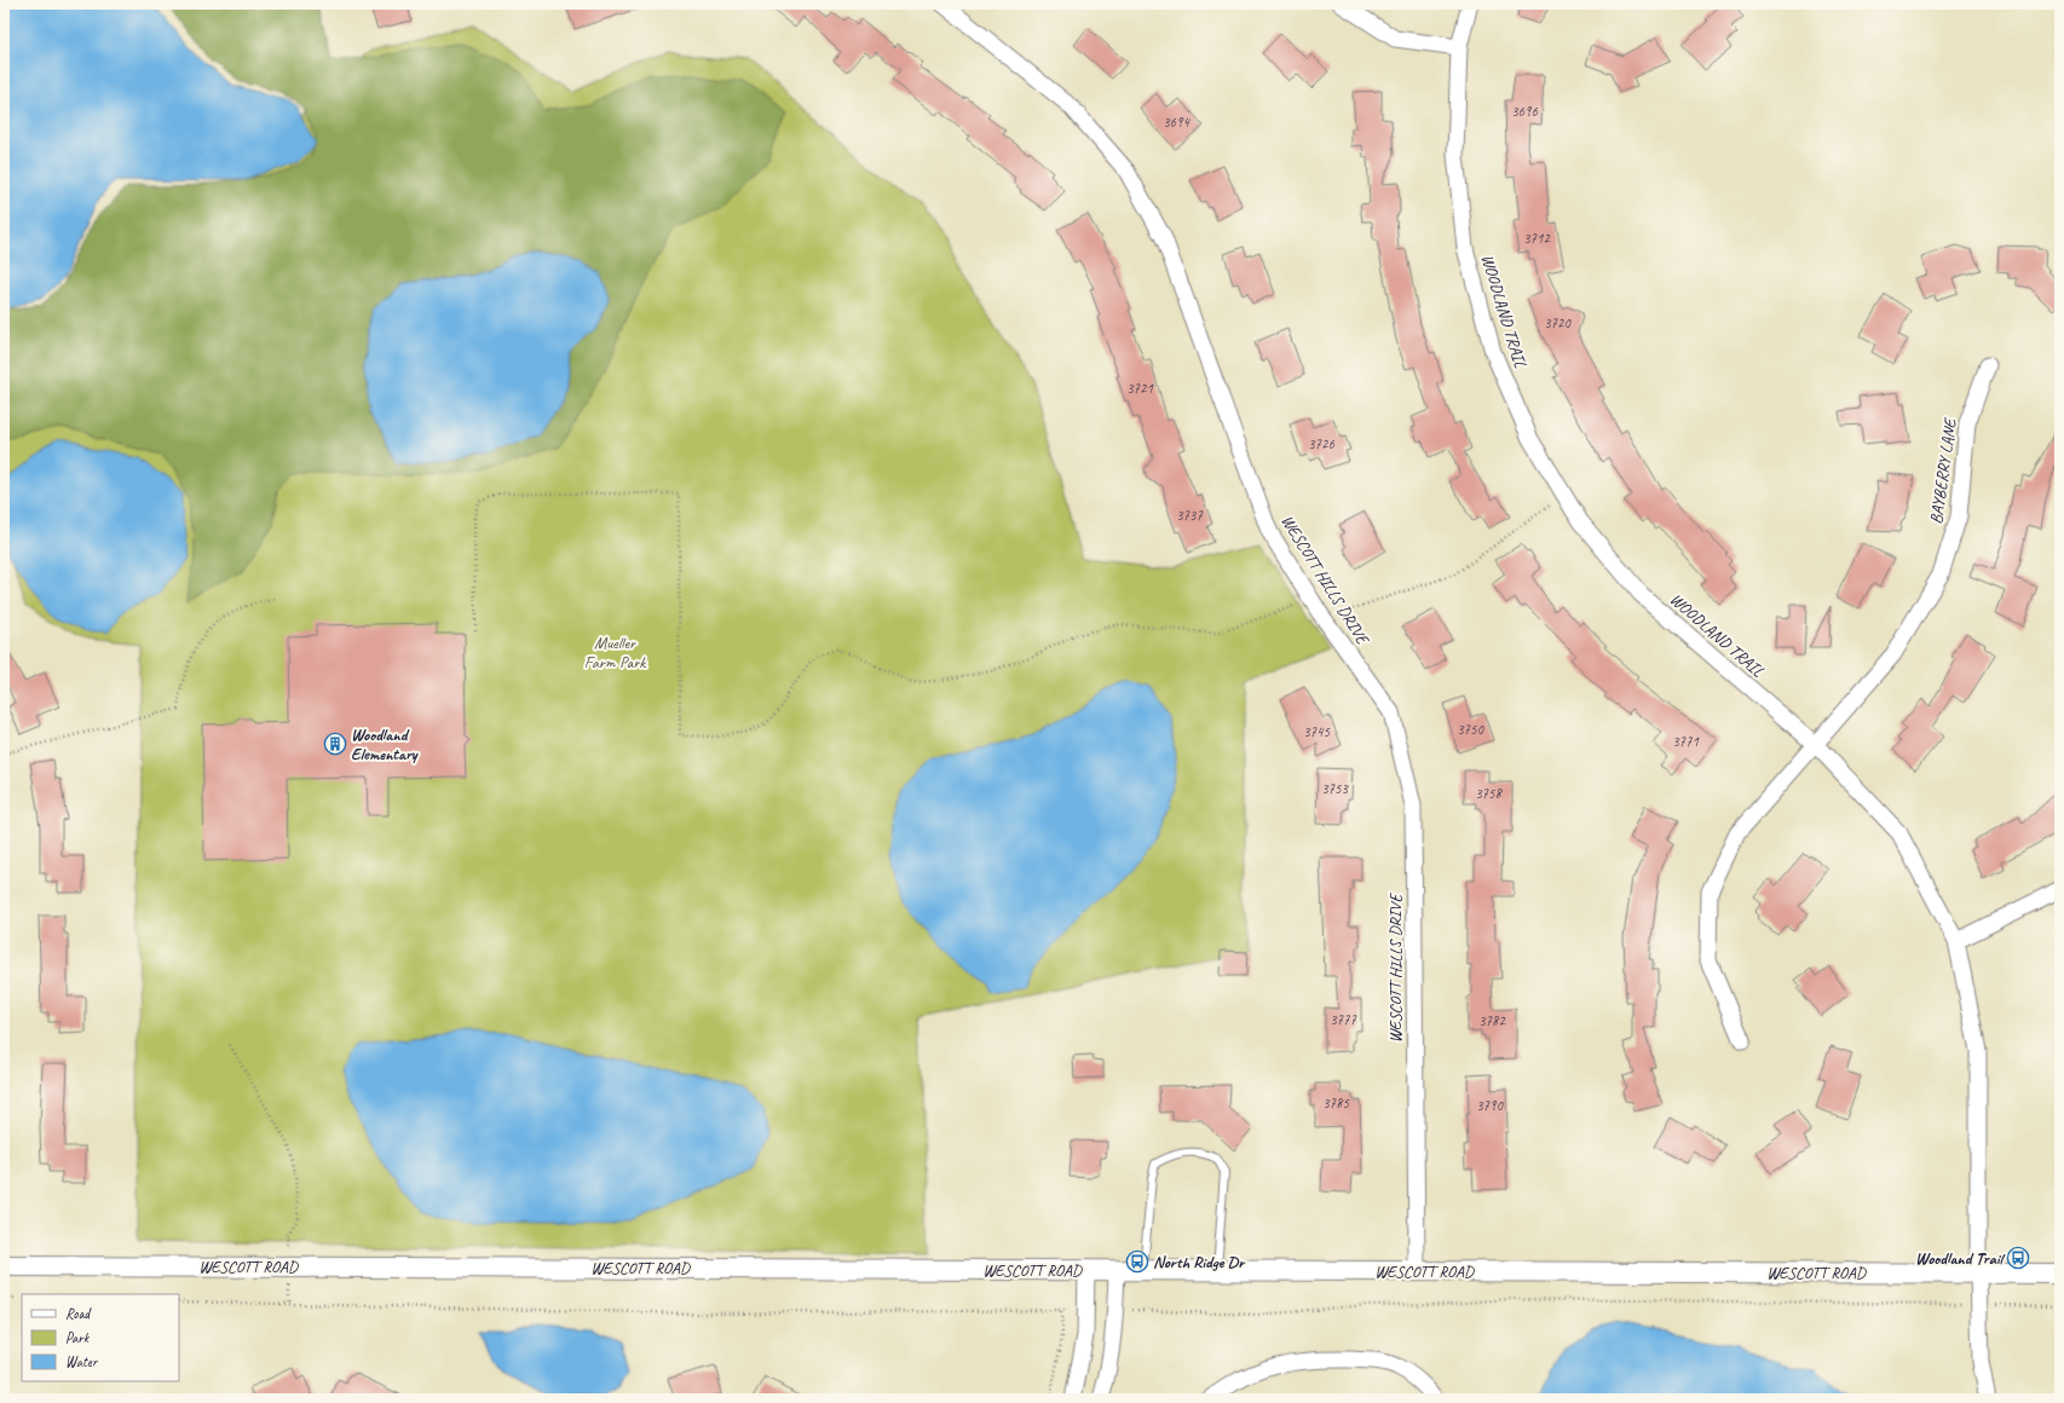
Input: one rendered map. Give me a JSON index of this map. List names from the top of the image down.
{
  "streets": {
    "street": [
      "WOODLAND TRAIL",
      "BAYBERRY LANE",
      "WESCOTT HILLS DRIVE",
      "WESCOTT ROAD"
    ]
  },
  "crossings": [
    ["WOODLAND TRAIL", "BAYBERRY LANE"],
    ["WOODLAND TRAIL", "WESCOTT ROAD"],
    ["WESCOTT HILLS DRIVE", "WESCOTT ROAD"]
  ],
  "parks": ["Mueller Farm Park"],
  "places": {
    "building": ["Woodland Elementary"],
    "bus stop": ["Woodland Trail", "North Ridge Dr"]
  },
  "house_numbers": [
    "3696",
    "3694",
    "3712",
    "3720",
    "3721",
    "3726",
    "3737",
    "3750",
    "3745",
    "3771",
    "3753",
    "3758",
    "3777",
    "3782",
    "3785",
    "3790"
  ],
  "legend": ["Road", "Park", "Water"]
}
